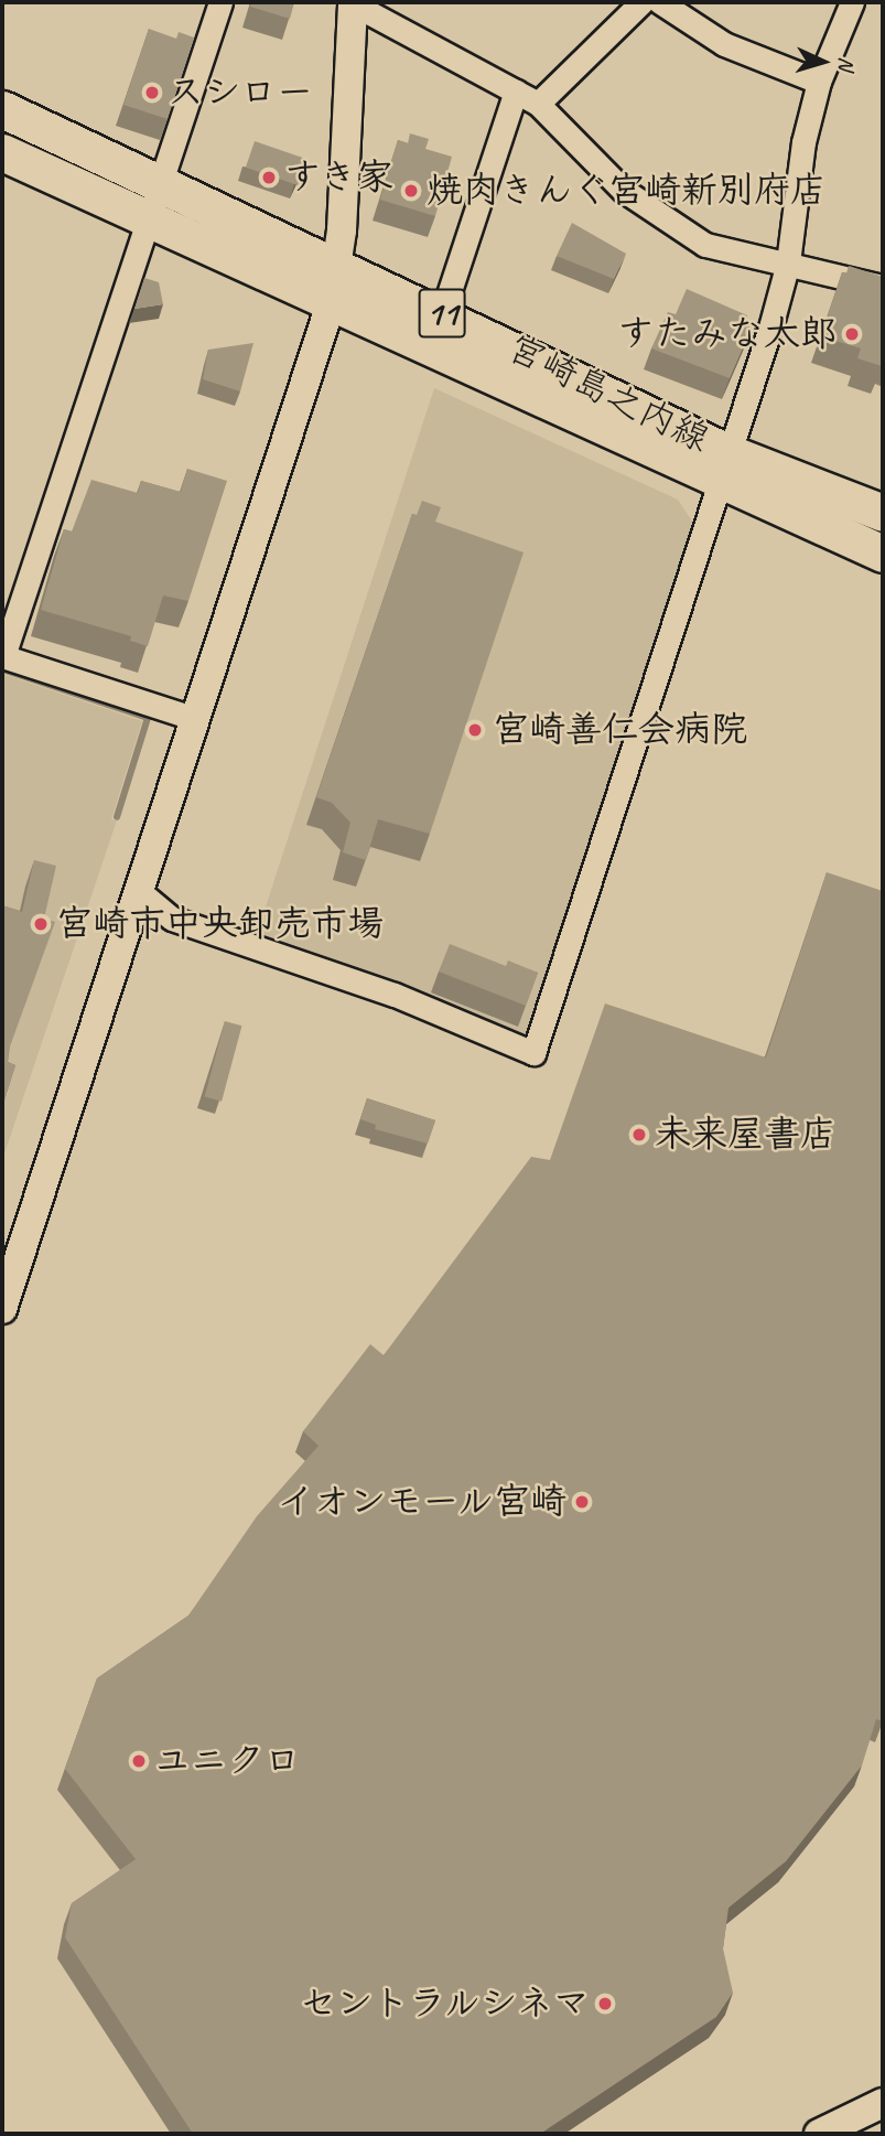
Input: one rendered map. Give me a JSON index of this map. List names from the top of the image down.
{
  "streets": {
    "main road": ["11", "宮崎島之内線"]
  },
  "places": [
    "スシロー",
    "すき家",
    "焼肉きんぐ宮崎新別府店",
    "すたみな太郎",
    "宮崎善仁会病院",
    "宮崎市中央卸売市場",
    "未来屋書店",
    "イオンモール宮崎",
    "ユニクロ",
    "セントラルシネマ"
  ],
  "north": "right"
}
